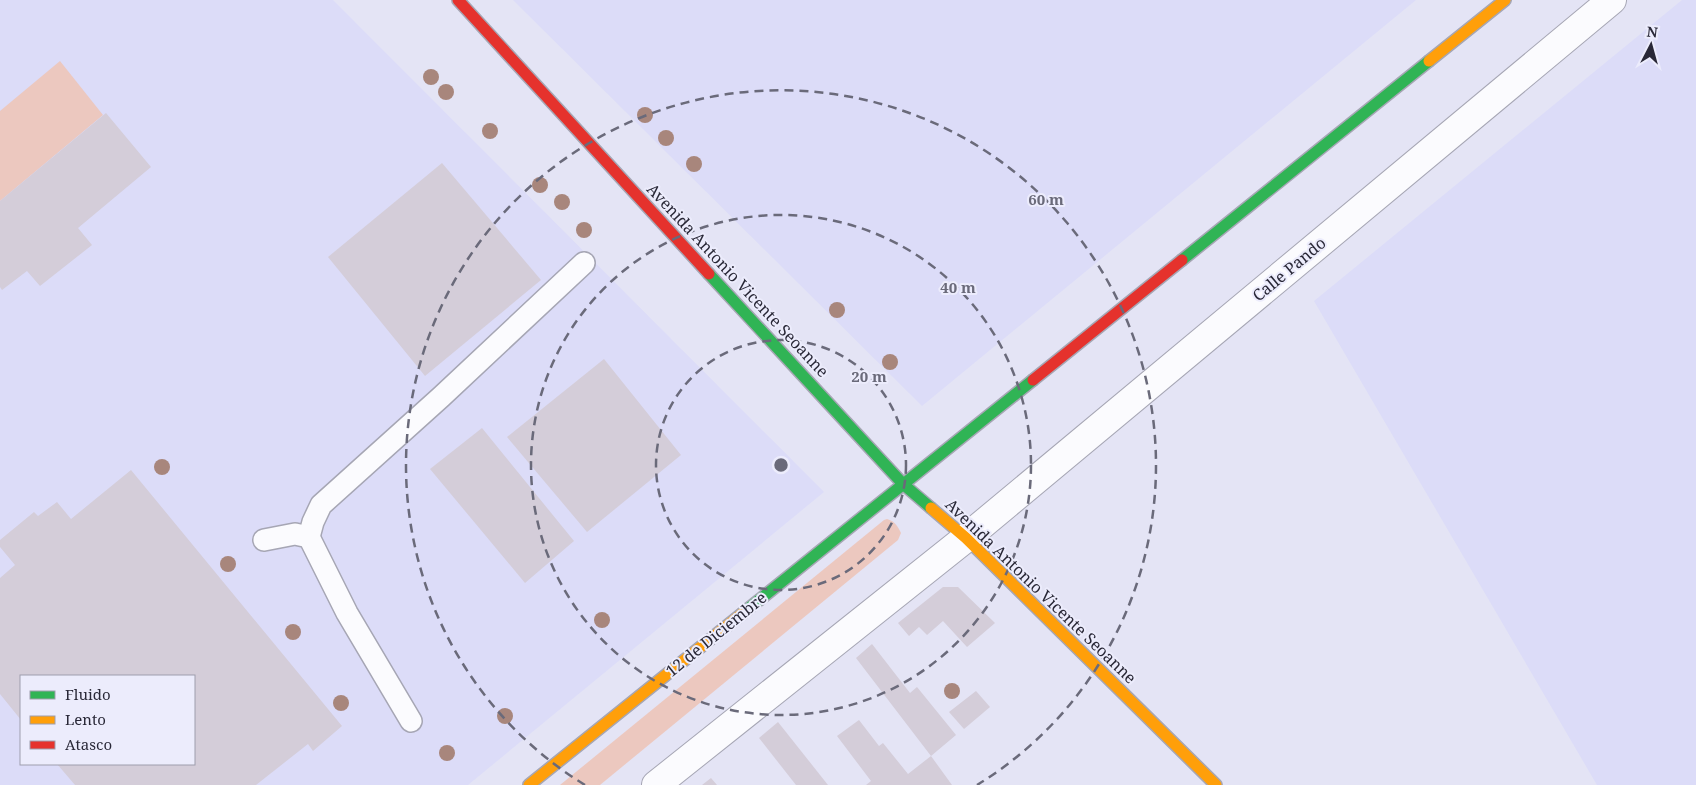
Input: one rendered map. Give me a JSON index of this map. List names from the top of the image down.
{
  "streets": {
    "street": ["Calle Pando", "Avenida Antonio Vicente Seoanne", "12 de Diciembre"]
  },
  "crossings": [
    ["Calle Pando", "Avenida Antonio Vicente Seoanne"],
    ["Avenida Antonio Vicente Seoanne", "12 de Diciembre"]
  ],
  "legend": ["Fluido", "Lento", "Atasco"],
  "north": "top",
  "rings": ["60 m", "40 m", "20 m"]
}
